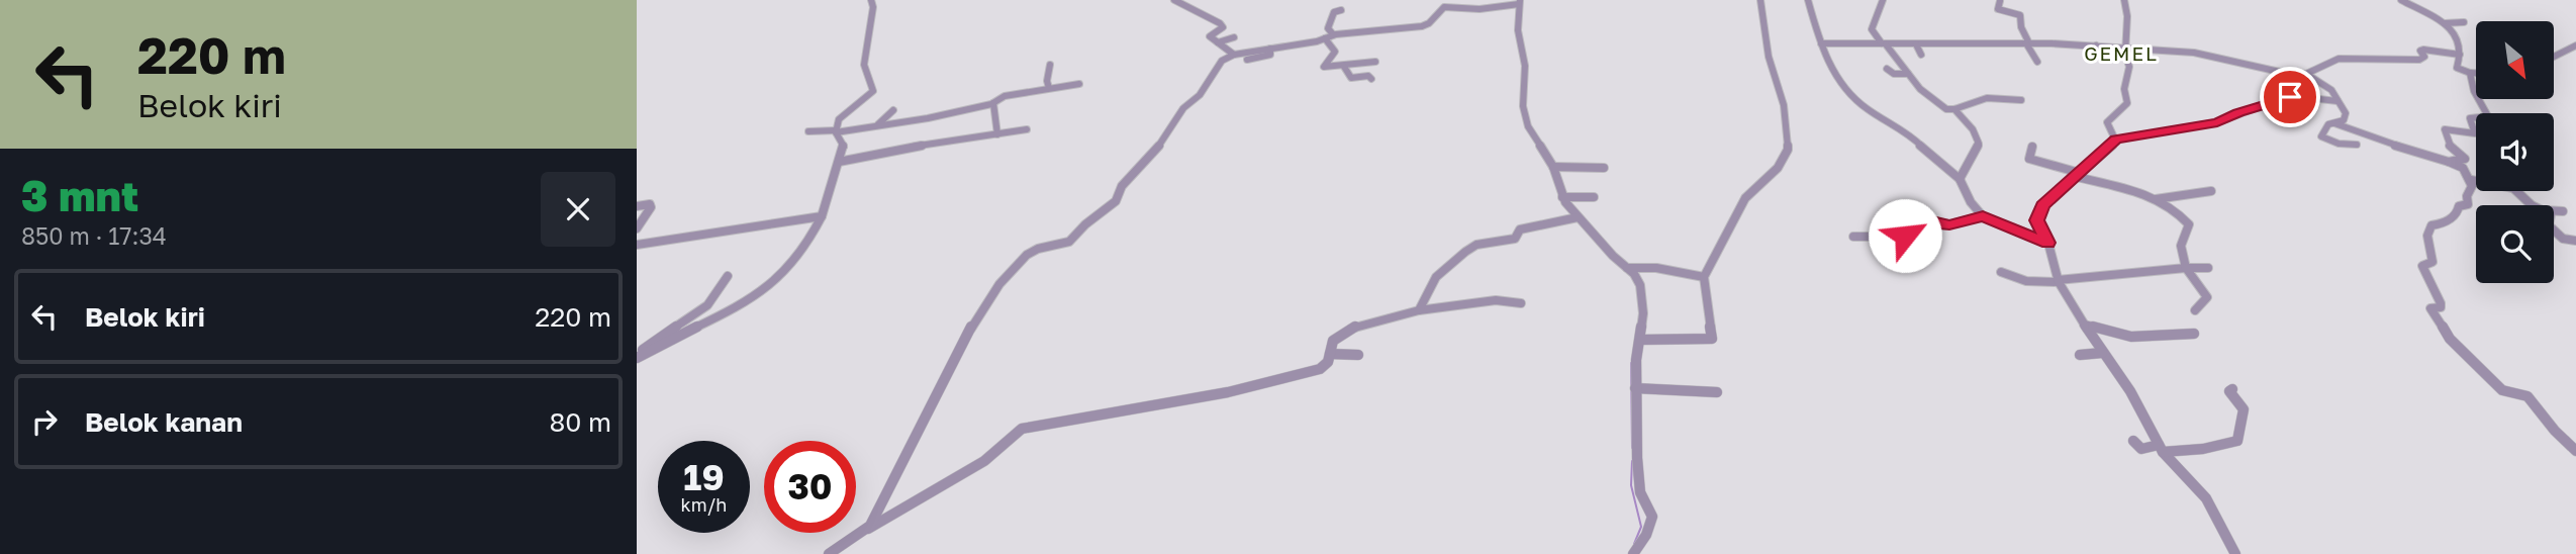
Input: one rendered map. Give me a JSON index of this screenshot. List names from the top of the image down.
{
  "districts": ["GEMEL"],
  "north": "bottom right",
  "page": {
    "turn": ["220 m", "Belok kiri"],
    "heading": ["3 mnt", "850 m · 17:34"],
    "list": [
      {
        "name": "Belok kiri",
        "value": "220 m"
      },
      {
        "name": "Belok kanan",
        "value": "80 m"
      }
    ],
    "speed": "19 km/h",
    "limit": "30"
  }
}
